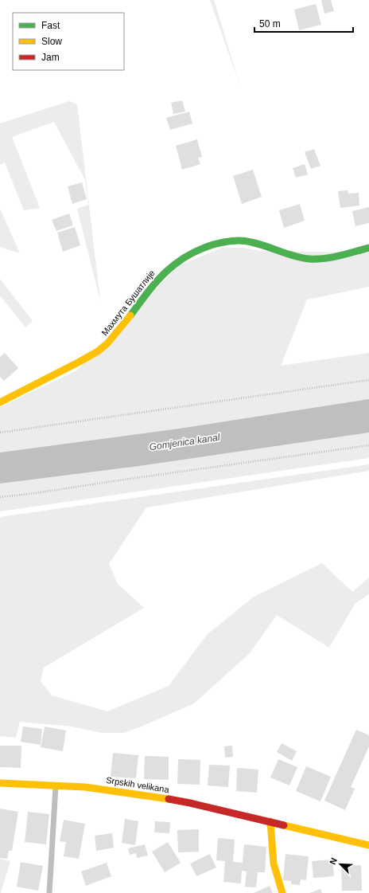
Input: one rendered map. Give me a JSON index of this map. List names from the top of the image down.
{
  "streets": {
    "street": ["Махмута Бушатлије", "Srpskih velikana"]
  },
  "water": ["Gomjenica kanal"],
  "legend": ["Fast", "Slow", "Jam"],
  "scale_bar": "50 m",
  "north": "top left"
}
